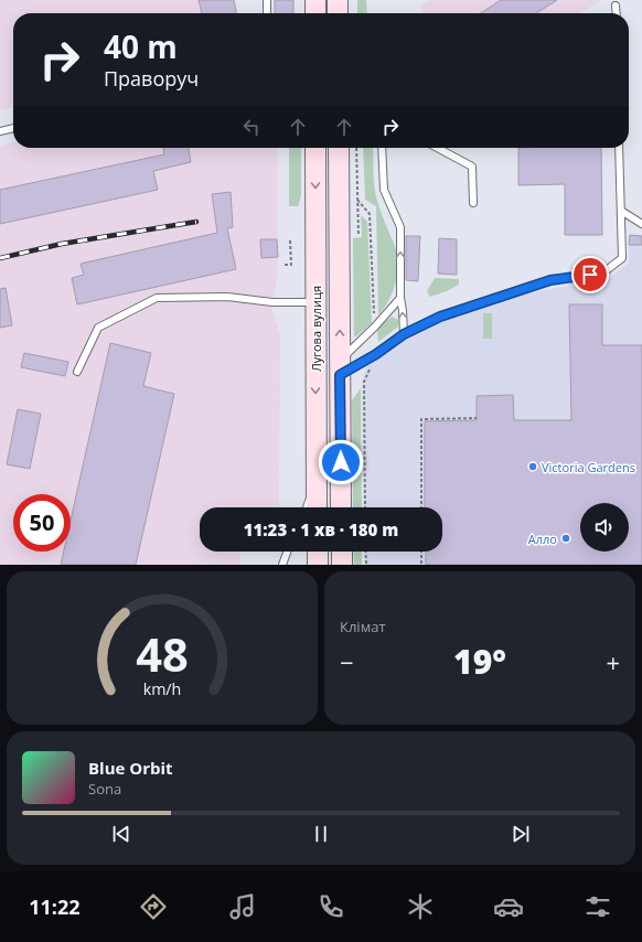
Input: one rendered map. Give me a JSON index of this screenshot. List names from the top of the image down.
{
  "streets": {
    "main road": ["Лугова вулиця"]
  },
  "places": ["Victoria Gardens", "Алло"],
  "page": {
    "turn": ["40 m", "Праворуч"],
    "limit": "50",
    "trip": "11:23 · 1 хв · 180 m",
    "tile": "Клімат",
    "heat": ["−", "19°", "+"],
    "song": ["Blue Orbit", "Sona"],
    "tabs": "11:22",
    "gauge": ["48", "km/h"]
  }
}
